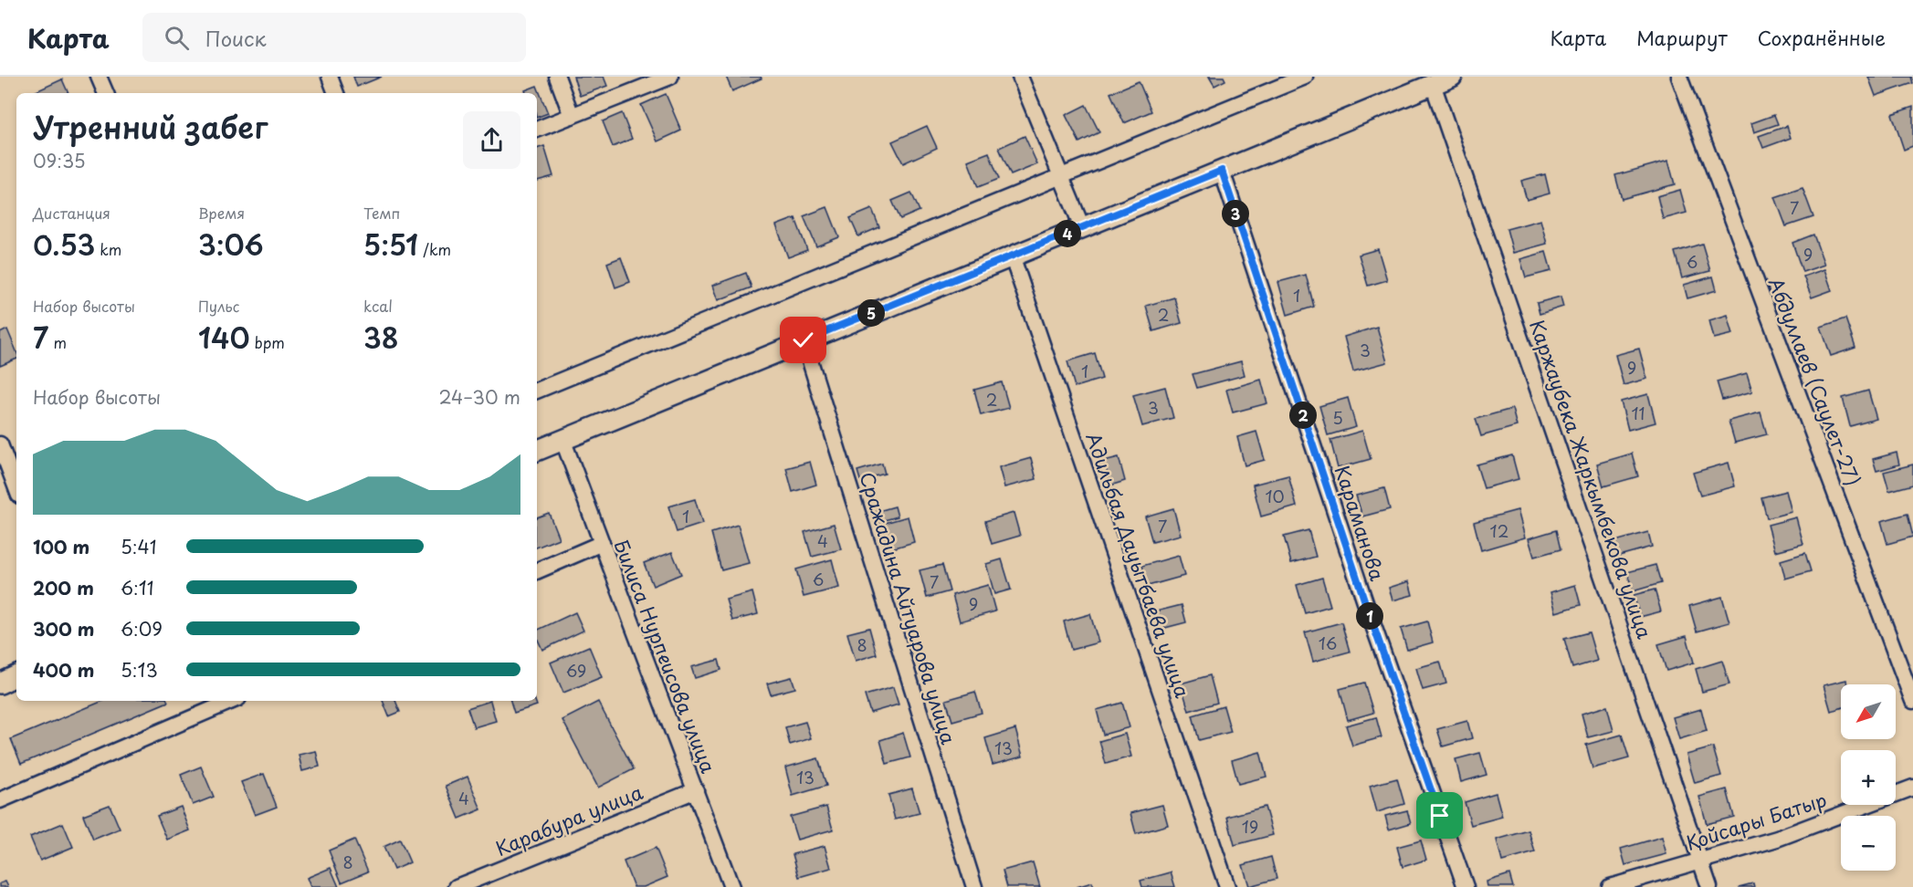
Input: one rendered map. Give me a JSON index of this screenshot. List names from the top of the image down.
{
  "streets": {
    "street": [
      "Абдуллаев (Саулет-27)",
      "Каржаубека Жаркымбекова улица",
      "Караманова",
      "Адильбая Дауытбаева улица",
      "Сражадина Айтуарова улица",
      "Билиса Нурпеисова улица",
      "Карабура улица",
      "Қойсары Батыр"
    ]
  },
  "crossings": [
    ["Каржаубека Жаркымбекова улица", "Қойсары Батыр"],
    ["Билиса Нурпеисова улица", "Карабура улица"]
  ],
  "house_numbers": [
    "7",
    "9",
    "6",
    "1",
    "2",
    "3",
    "9",
    "1",
    "2",
    "3",
    "11",
    "5",
    "10",
    "1",
    "7",
    "12",
    "4",
    "6",
    "7",
    "9",
    "16",
    "8",
    "69",
    "13",
    "13",
    "4",
    "19",
    "8"
  ],
  "north": "bottom left",
  "page": {
    "header": "Карта",
    "search": "Поиск",
    "nav": ["Карта", "Маршрут", "Сохранённые"],
    "heading": ["Утренний забег", "09:35"],
    "stats": [
      ["Дистанция", "0.53 km"],
      ["Время", "3:06"],
      ["Темп", "5:51 /km"],
      ["Набор высоты", "7 m"],
      ["Пульс", "140 bpm"],
      ["kcal", "38"]
    ],
    "pins": [
      "3",
      "4",
      "5",
      "2",
      "1"
    ],
    "chart": ["Набор высоты", "24–30 m"],
    "list": [
      {
        "name": "100 m",
        "note": "5:41"
      },
      {
        "name": "200 m",
        "note": "6:11"
      },
      {
        "name": "300 m",
        "note": "6:09"
      },
      {
        "name": "400 m",
        "note": "5:13"
      }
    ],
    "map_buttons": ["+", "−"]
  }
}
